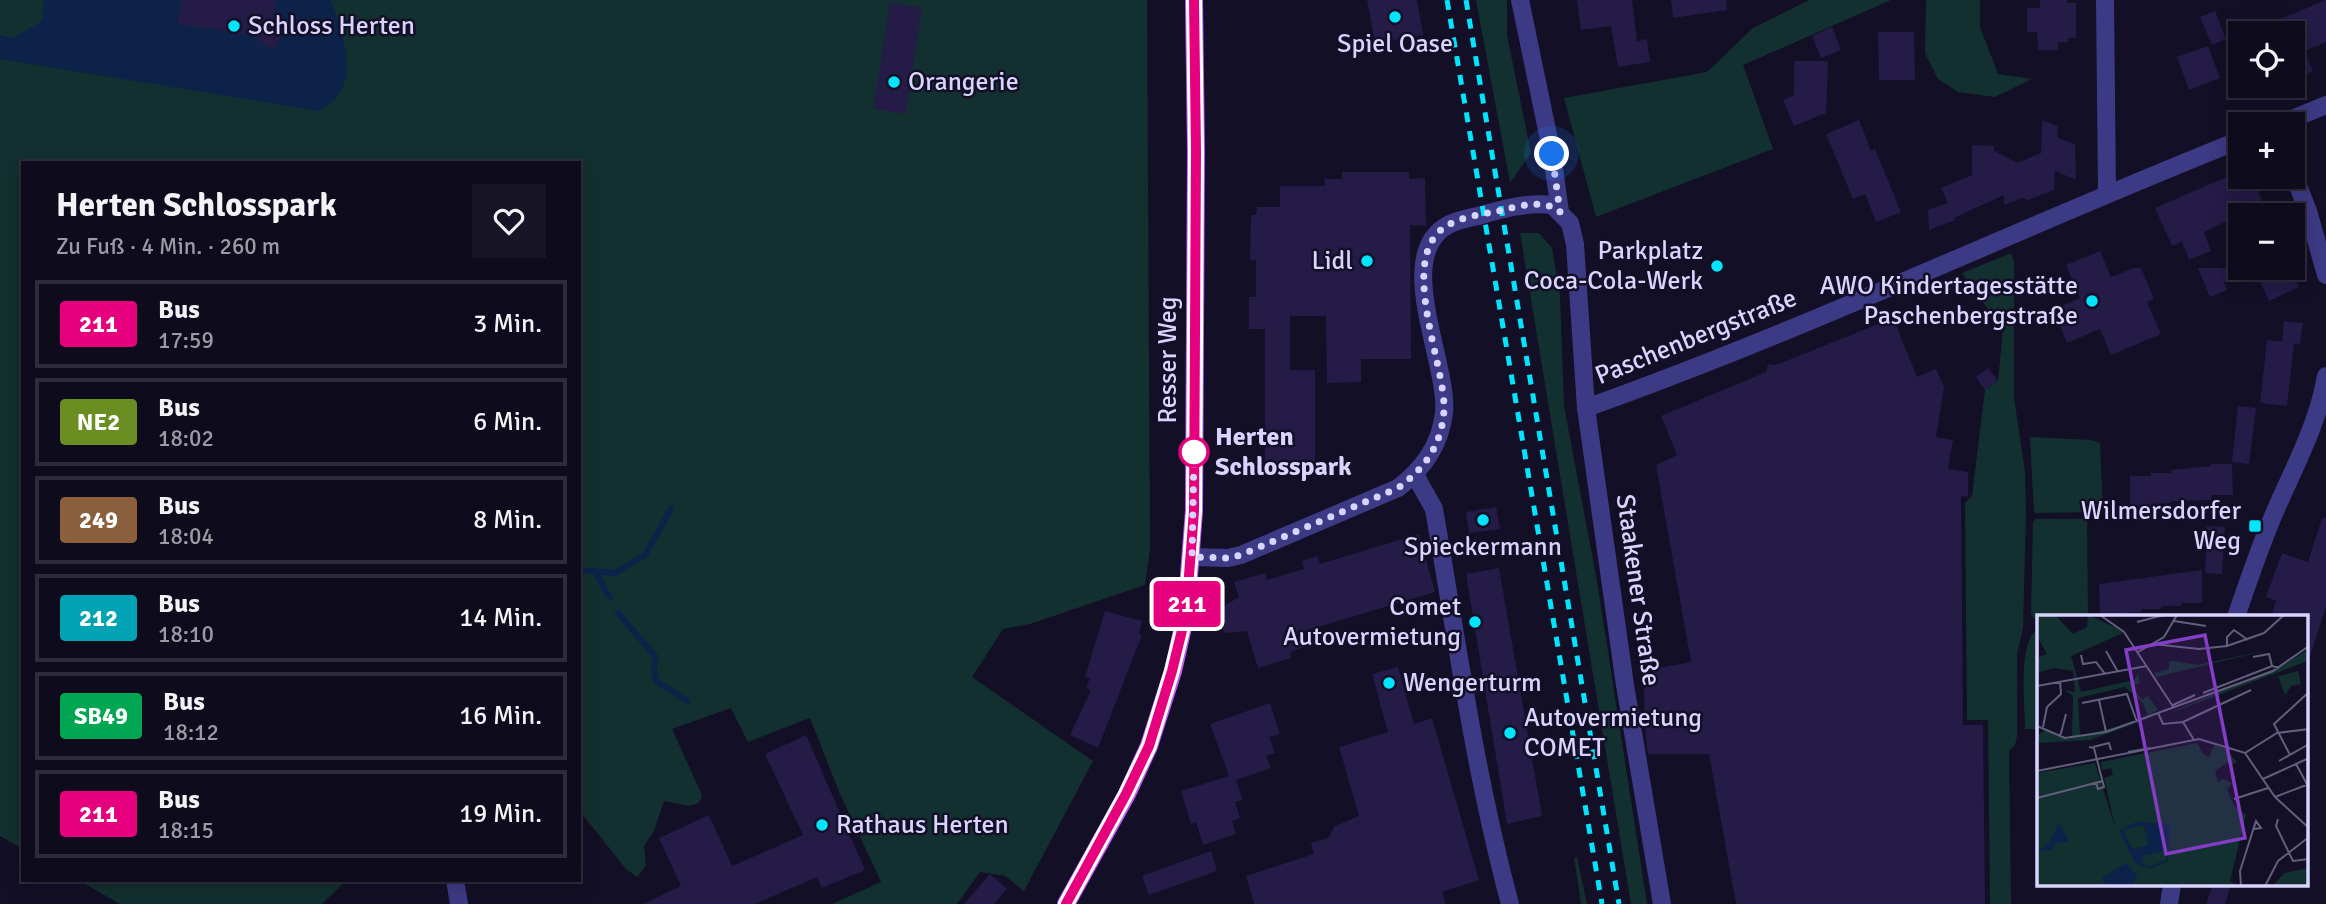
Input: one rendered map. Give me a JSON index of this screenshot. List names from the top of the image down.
{
  "streets": {
    "main road": ["Resser Weg"],
    "street": ["Paschenbergstraße", "Staakener Straße"]
  },
  "crossings": [
    ["Paschenbergstraße", "Staakener Straße"]
  ],
  "places": {
    "other": [
      "Spiel Oase",
      "Schloss Herten",
      "Orangerie",
      "Lidl",
      "Parkplatz Coca-Cola-Werk",
      "AWO Kindertagesstätte Paschenbergstraße",
      "Herten Schlosspark",
      "Spieckermann",
      "Comet Autovermietung",
      "Wengerturm",
      "Autovermietung COMET",
      "Rathaus Herten"
    ],
    "transit": ["Wilmersdorfer Weg"]
  },
  "lines": ["bus line 211"],
  "page": {
    "on_map": "211",
    "map_buttons": ["+", "−"],
    "heading": ["Herten Schlosspark", "Zu Fuß · 4 Min. · 260 m"],
    "list": [
      {
        "mark": "211",
        "name": "Bus",
        "note": "17:59",
        "value": "3 Min."
      },
      {
        "mark": "NE2",
        "name": "Bus",
        "note": "18:02",
        "value": "6 Min."
      },
      {
        "mark": "249",
        "name": "Bus",
        "note": "18:04",
        "value": "8 Min."
      },
      {
        "mark": "212",
        "name": "Bus",
        "note": "18:10",
        "value": "14 Min."
      },
      {
        "mark": "SB49",
        "name": "Bus",
        "note": "18:12",
        "value": "16 Min."
      },
      {
        "mark": "211",
        "name": "Bus",
        "note": "18:15",
        "value": "19 Min."
      }
    ]
  }
}
